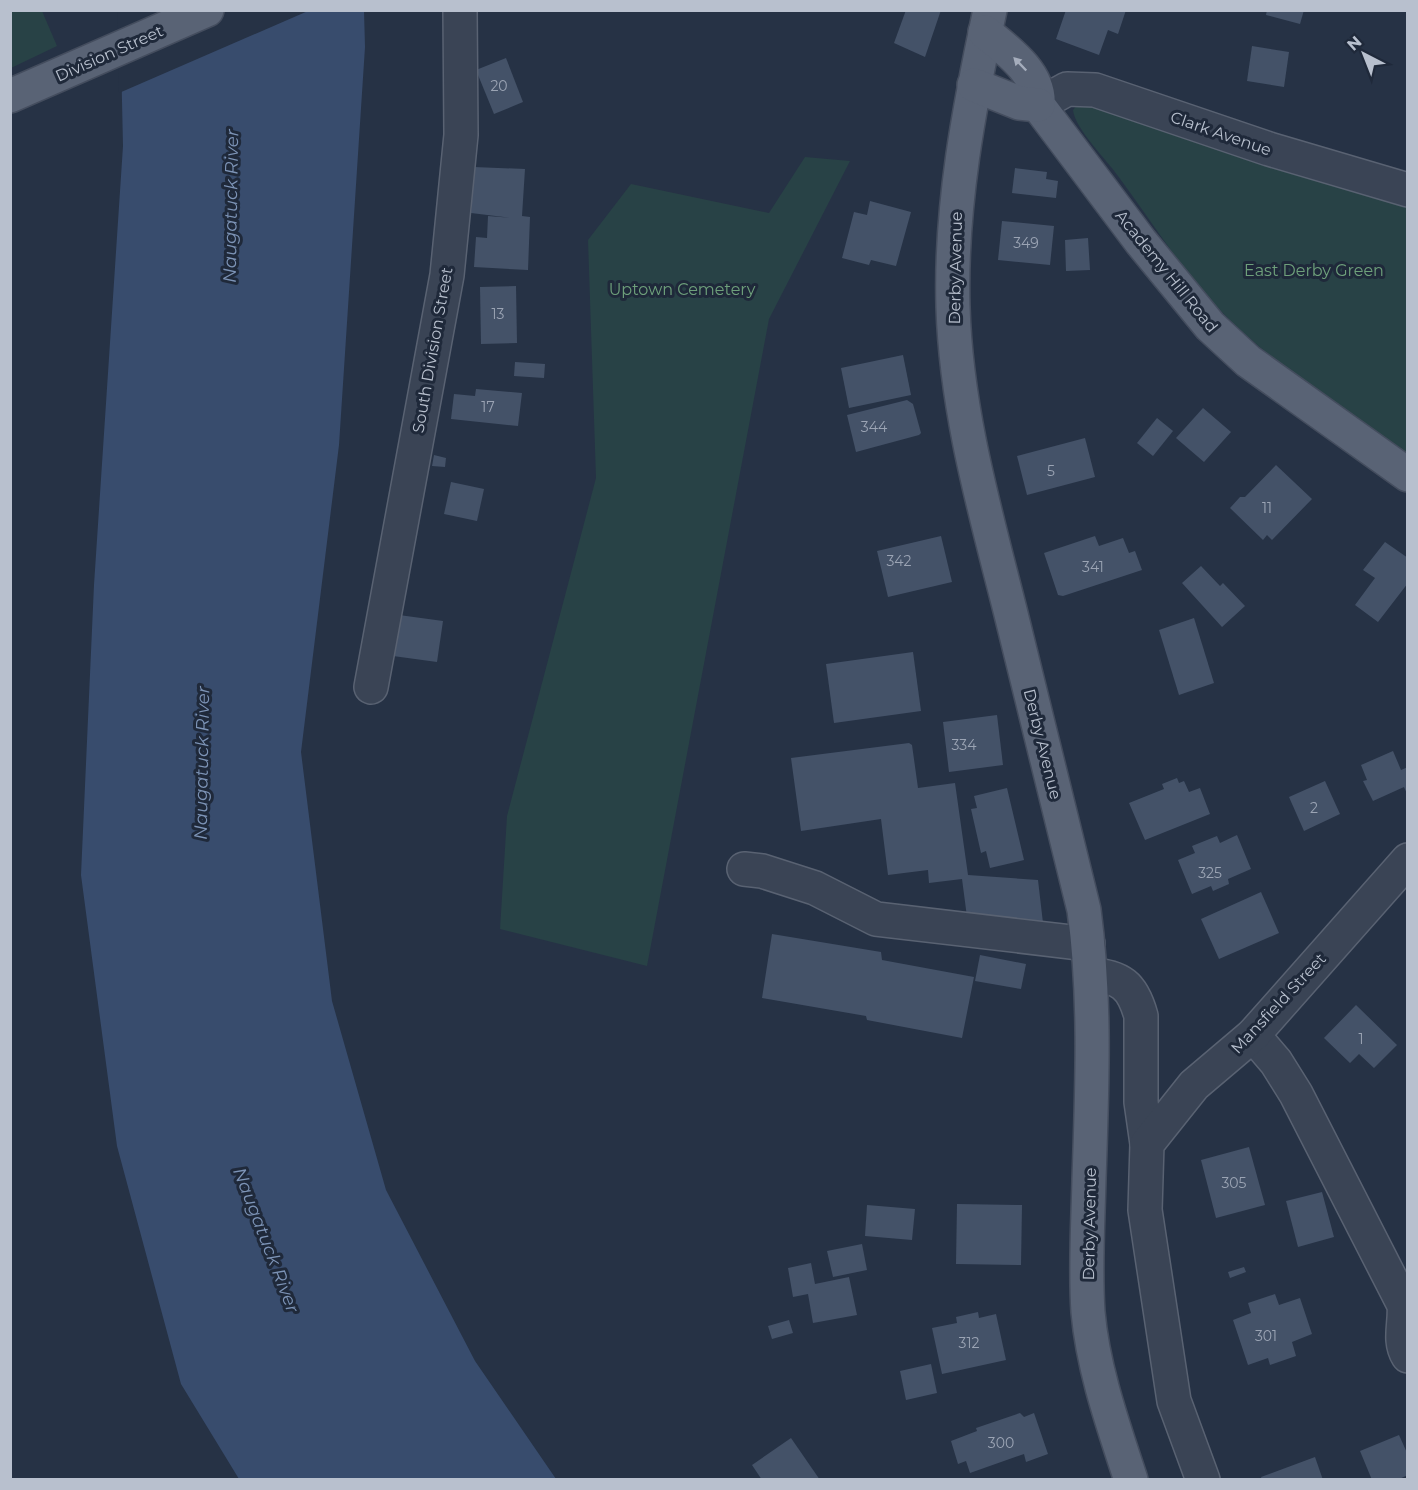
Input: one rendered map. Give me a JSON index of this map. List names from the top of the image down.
{
  "streets": {
    "main road": ["Division Street", "Derby Avenue", "Academy Hill Road"],
    "street": ["Clark Avenue", "South Division Street", "Mansfield Street"]
  },
  "crossings": [
    ["Clark Avenue", "Academy Hill Road"],
    ["Derby Avenue", "Academy Hill Road"]
  ],
  "water": ["Naugatuck River"],
  "parks": ["East Derby Green", "Uptown Cemetery"],
  "house_numbers": [
    "20",
    "349",
    "13",
    "17",
    "344",
    "5",
    "11",
    "342",
    "341",
    "334",
    "2",
    "325",
    "1",
    "305",
    "301",
    "312",
    "300"
  ],
  "north": "top left"
}
